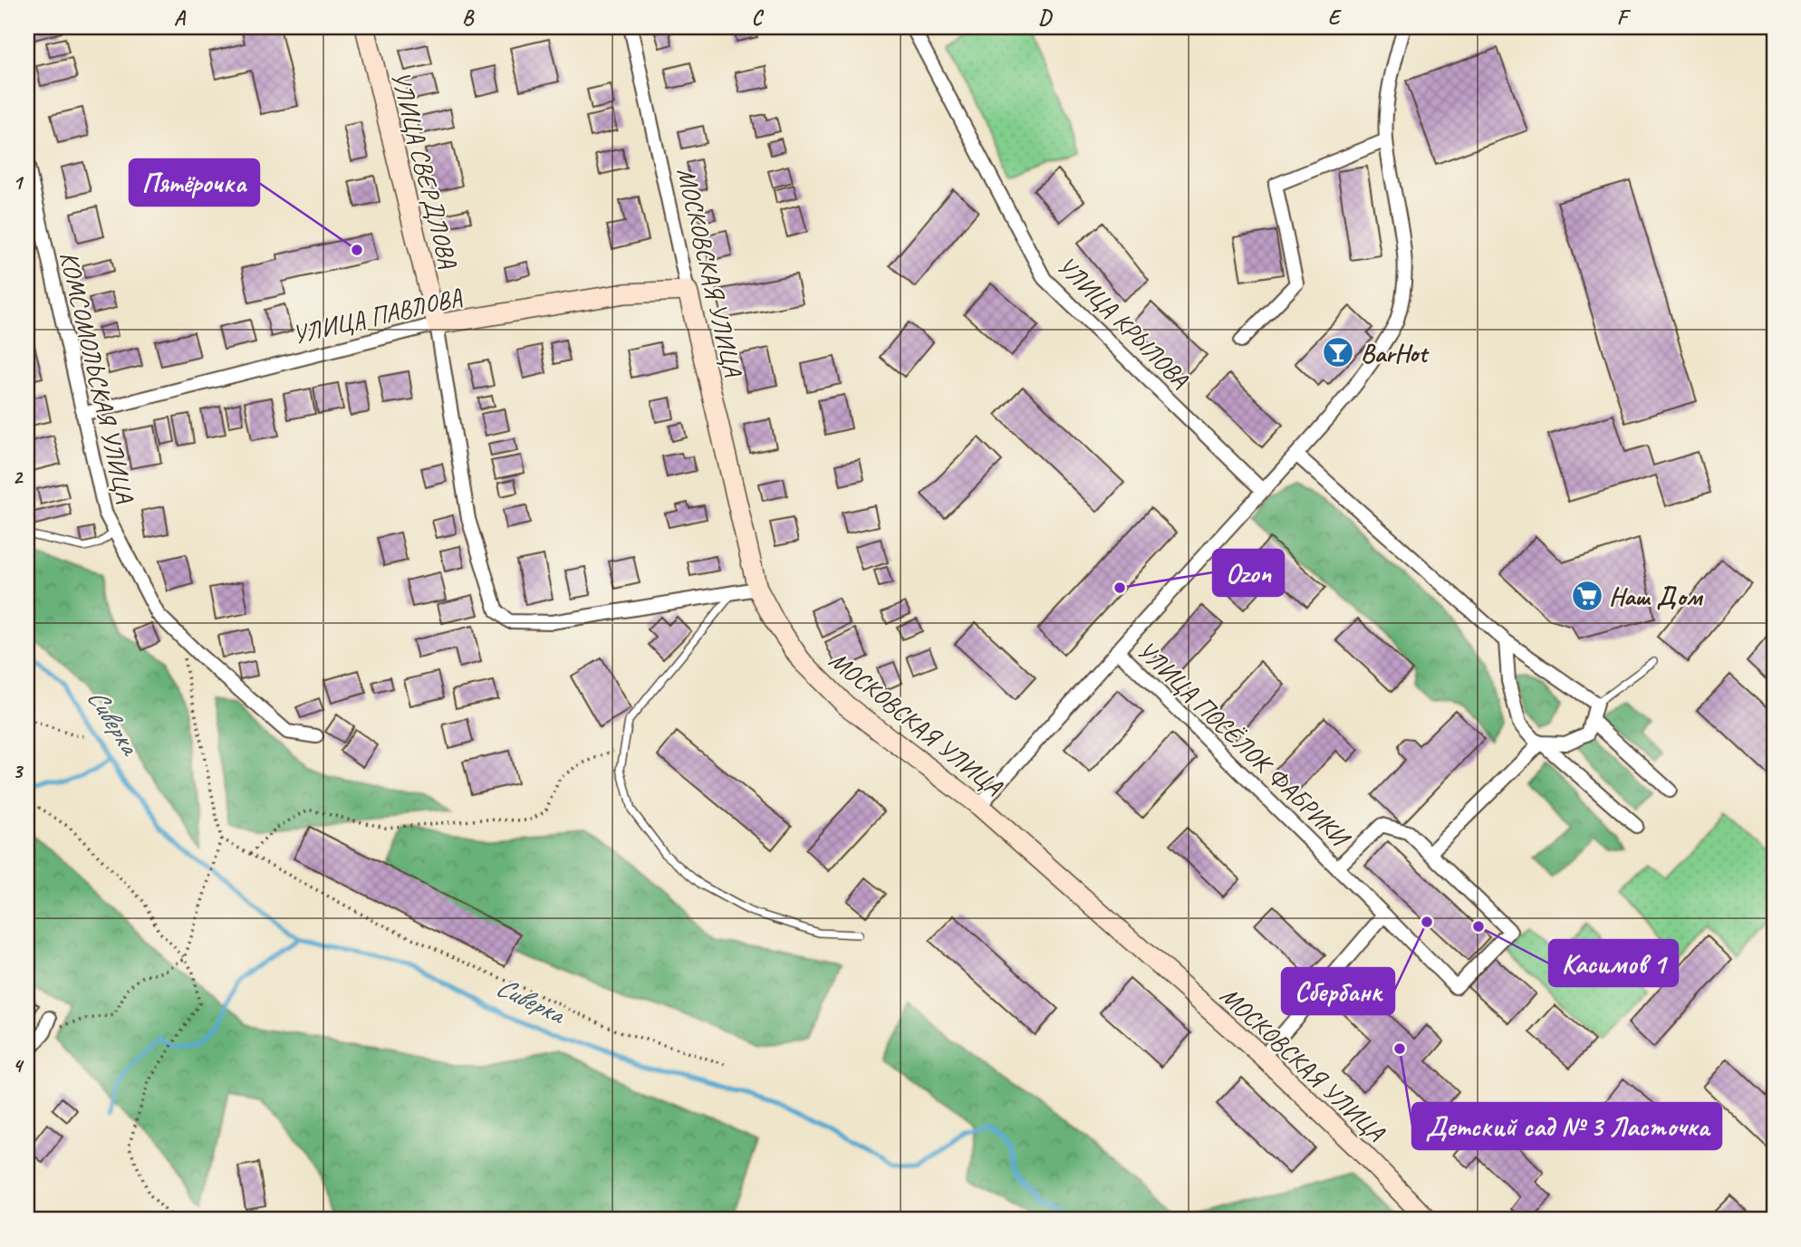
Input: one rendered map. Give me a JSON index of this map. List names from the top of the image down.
{
  "streets": {
    "main road": ["УЛИЦА СВЕРДЛОВА", "МОСКОВСКАЯ УЛИЦА", "УЛИЦА ПАВЛОВА"],
    "street": ["УЛИЦА КРЫЛОВА", "КОМСОМОЛЬСКАЯ УЛИЦА", "УЛИЦА ПОСЁЛОК ФАБРИКИ"]
  },
  "crossings": [
    ["УЛИЦА СВЕРДЛОВА", "УЛИЦА ПАВЛОВА"],
    ["МОСКОВСКАЯ УЛИЦА", "УЛИЦА ПАВЛОВА"],
    ["МОСКОВСКАЯ УЛИЦА", "УЛИЦА ПОСЁЛОК ФАБРИКИ"],
    ["УЛИЦА ПАВЛОВА", "КОМСОМОЛЬСКАЯ УЛИЦА"],
    ["УЛИЦА КРЫЛОВА", "УЛИЦА ПОСЁЛОК ФАБРИКИ"]
  ],
  "water": ["Сиверка"],
  "places": {
    "other": [
      "Пятёрочка",
      "Ozon",
      "Сбербанк",
      "Касимов 1",
      "Детский сад № 3 Ласточка"
    ],
    "bar": ["BarHot"],
    "supermarket": ["Наш Дом"]
  },
  "grid": {
    "columns": [
      "A",
      "B",
      "C",
      "D",
      "E",
      "F"
    ],
    "rows": [
      "1",
      "2",
      "3",
      "4"
    ]
  }
}
